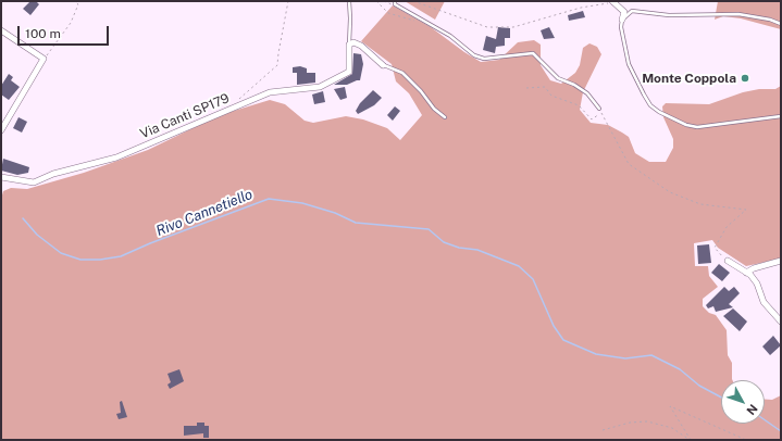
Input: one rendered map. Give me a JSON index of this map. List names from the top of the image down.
{
  "streets": {
    "street": ["Via Canti SP179"]
  },
  "water": ["Rivo Cannetiello"],
  "places": ["Monte Coppola"],
  "scale_bar": "100 m",
  "north": "bottom right"
}
